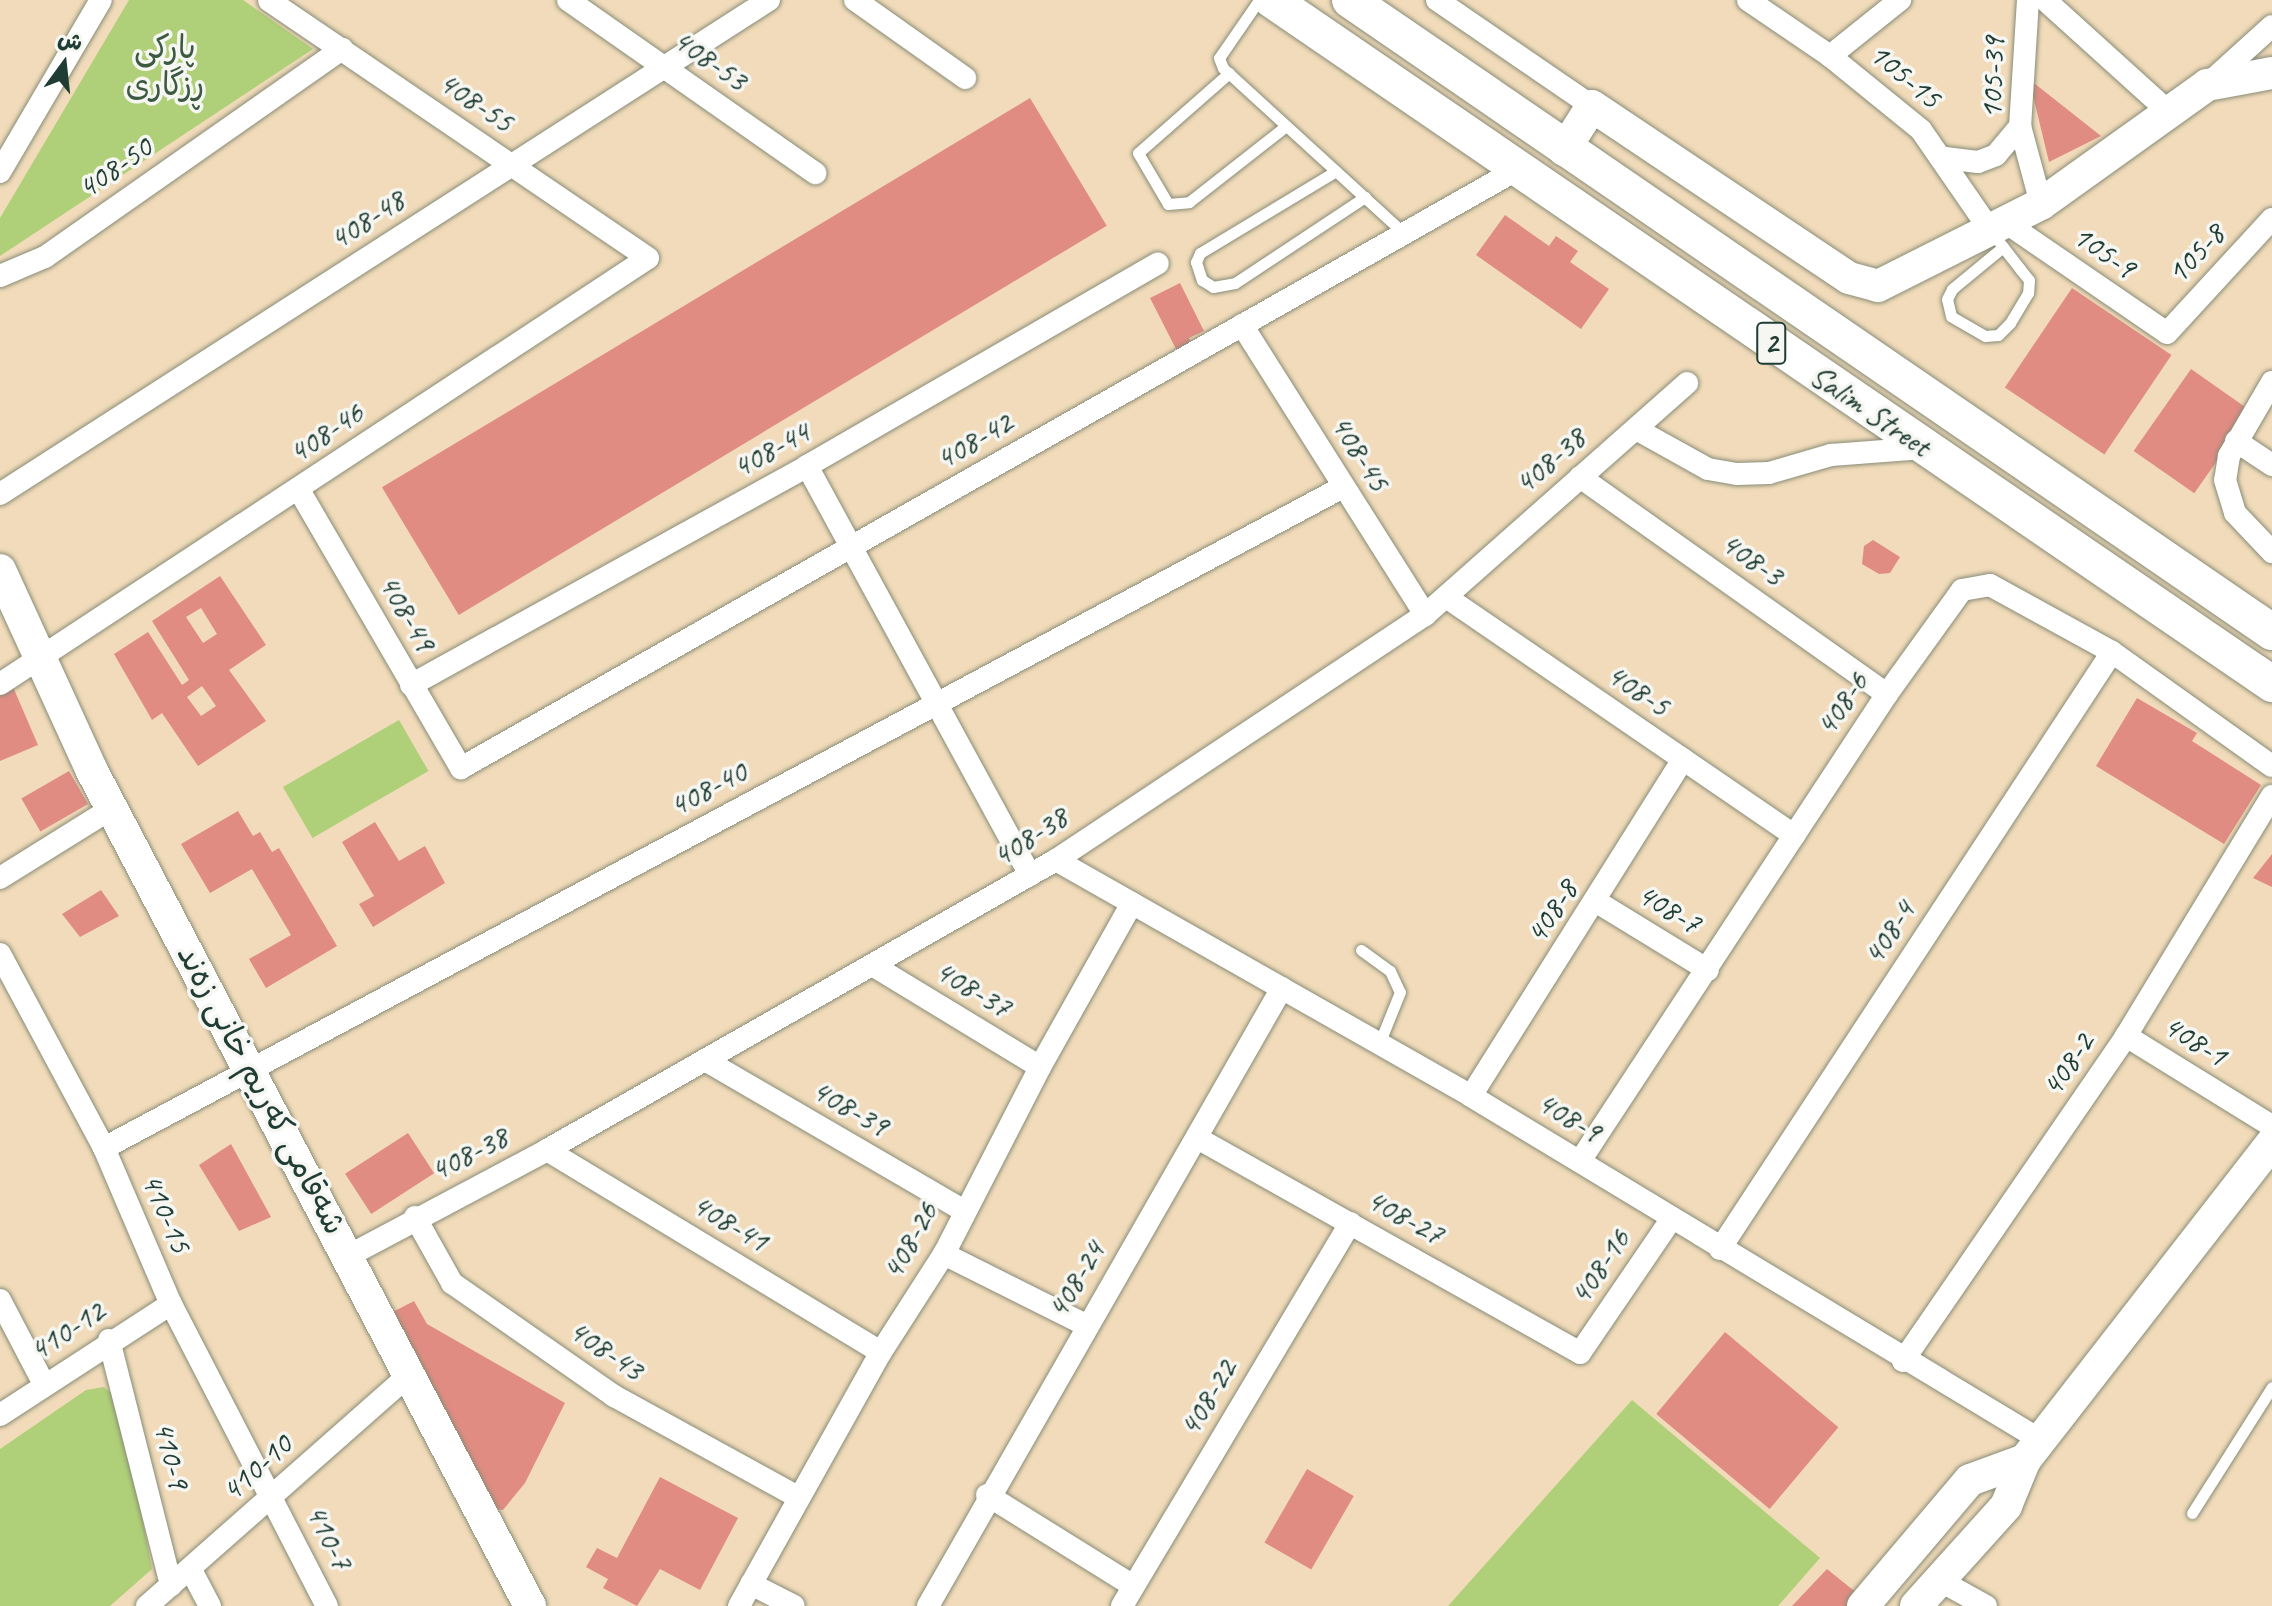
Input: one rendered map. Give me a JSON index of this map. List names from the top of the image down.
{
  "streets": {
    "main road": ["2", "Salim Street"],
    "street": [
      "408-53",
      "105-15",
      "105-39",
      "408-55",
      "408-50",
      "408-48",
      "105-9",
      "105-8",
      "408-46",
      "408-42",
      "408-44",
      "408-45",
      "408-38",
      "408-3",
      "408-49",
      "408-5",
      "408-6",
      "408-40",
      "408-7",
      "408-8",
      "408-4",
      "408-37",
      "408-1",
      "408-2",
      "شەقامی کەریم خانی زەند",
      "408-39",
      "408-9",
      "410-15",
      "408-27",
      "408-41",
      "408-26",
      "408-16",
      "408-24",
      "410-12",
      "408-43",
      "408-22",
      "410-9",
      "410-10",
      "410-7"
    ]
  },
  "crossings": [
    ["408-53", "408-48"],
    ["105-15", "105-9"],
    ["408-55", "408-50"],
    ["408-55", "408-48"],
    ["408-55", "408-46"],
    ["105-9", "105-8"],
    ["Salim Street", "408-42"],
    ["408-46", "408-49"],
    ["408-46", "شەقامی کەریم خانی زەند"],
    ["408-42", "408-45"],
    ["408-42", "408-49"],
    ["408-44", "408-49"],
    ["408-45", "408-38"],
    ["408-45", "408-40"],
    ["408-38", "408-3"],
    ["408-38", "408-5"],
    ["408-38", "408-37"],
    ["408-38", "شەقامی کەریم خانی زەند"],
    ["408-38", "408-39"],
    ["408-38", "408-9"],
    ["408-38", "408-41"],
    ["408-38", "408-43"],
    ["408-3", "408-6"],
    ["408-5", "408-6"],
    ["408-5", "408-8"],
    ["408-6", "408-7"],
    ["408-6", "408-4"],
    ["408-6", "408-9"],
    ["408-40", "شەقامی کەریم خانی زەند"],
    ["408-40", "410-15"],
    ["408-7", "408-8"],
    ["408-8", "408-9"],
    ["408-4", "408-9"],
    ["408-37", "408-26"],
    ["408-1", "408-2"],
    ["408-2", "408-9"],
    ["شەقامی کەریم خانی زەند", "410-10"],
    ["408-39", "408-26"],
    ["408-9", "408-26"],
    ["408-9", "408-16"],
    ["408-9", "408-24"],
    ["410-15", "410-12"],
    ["410-15", "410-10"],
    ["410-15", "410-7"],
    ["408-27", "408-16"],
    ["408-27", "408-24"],
    ["408-27", "408-22"],
    ["408-41", "408-26"],
    ["408-26", "408-43"],
    ["410-12", "410-9"],
    ["410-9", "410-10"],
    ["410-10", "410-7"]
  ],
  "parks": ["پارکی ڕزگاری"],
  "north": "top"
}
